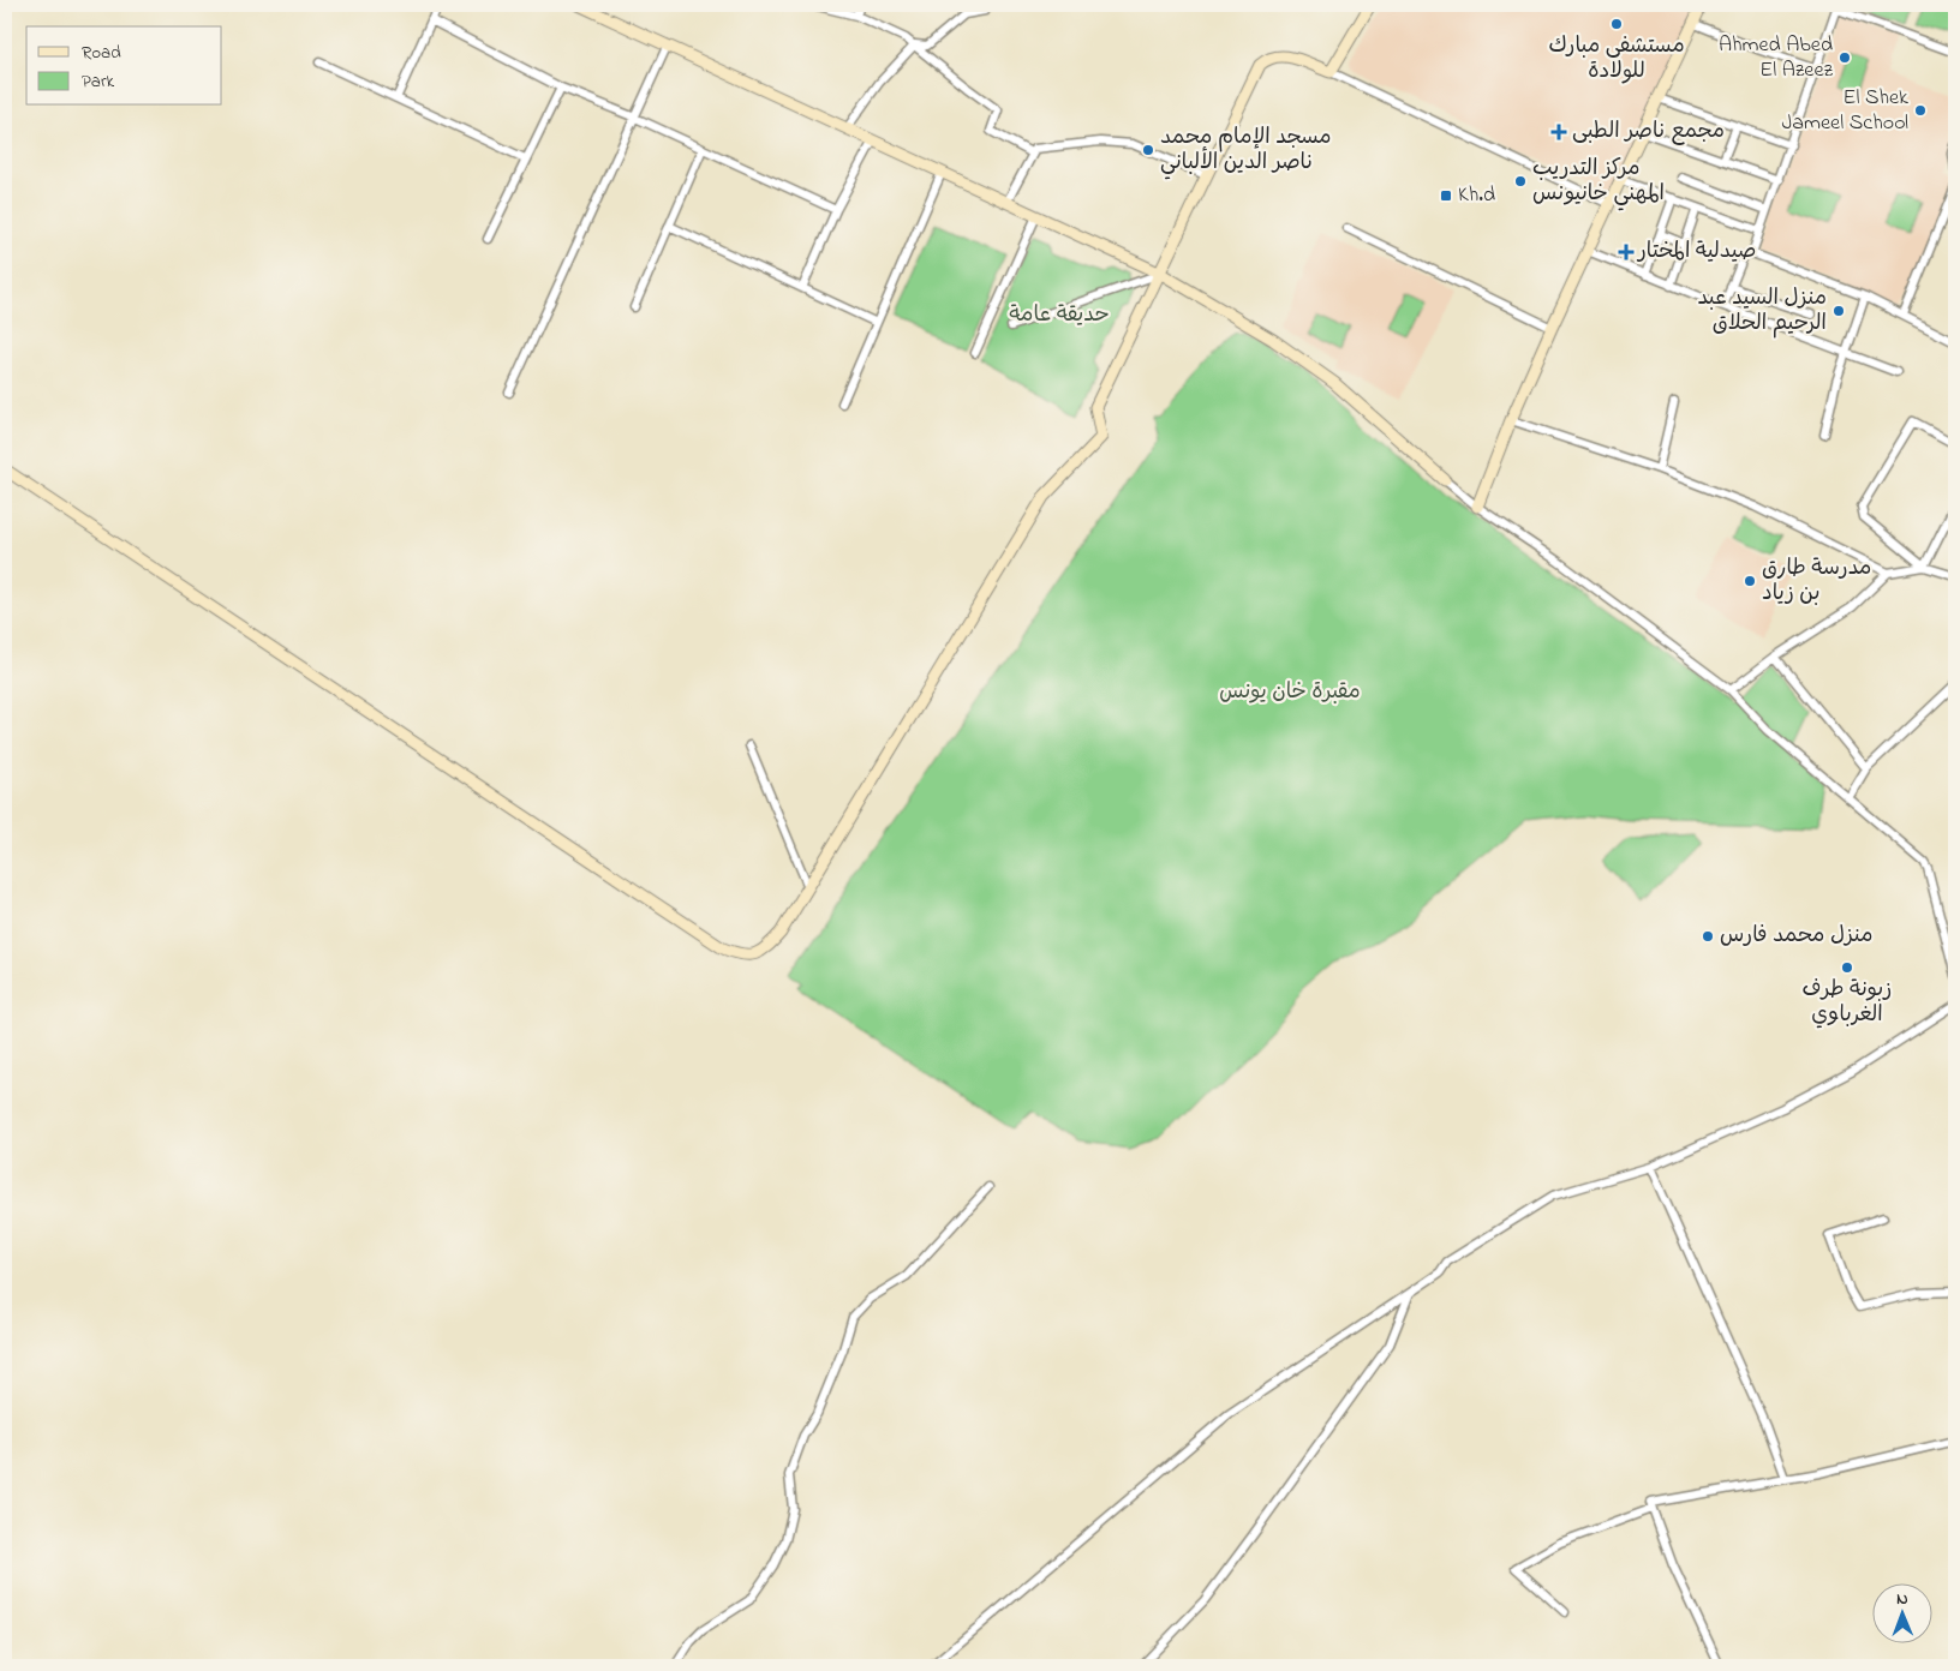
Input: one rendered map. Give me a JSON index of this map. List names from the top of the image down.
{
  "parks": ["حديقة عامة", "مقبرة خان يونس"],
  "places": {
    "other": [
      "مستشفى مبارك للولادة",
      "Ahmed Abed El Azeez",
      "El Shek Jameel School",
      "مسجد الإمام محمد ناصر الدين الألباني",
      "مركز التدريب المهني خانيونس",
      "منزل السيد عبد الرحيم الحلاق",
      "مدرسة طارق بن زياد",
      "منزل محمد فارس",
      "زبونة طرف الغرباوي"
    ],
    "health": ["مجمع ناصر الطبى", "صيدلية المختار"],
    "transit": ["Kh.d"]
  },
  "legend": ["Road", "Park"],
  "north": "top"
}
